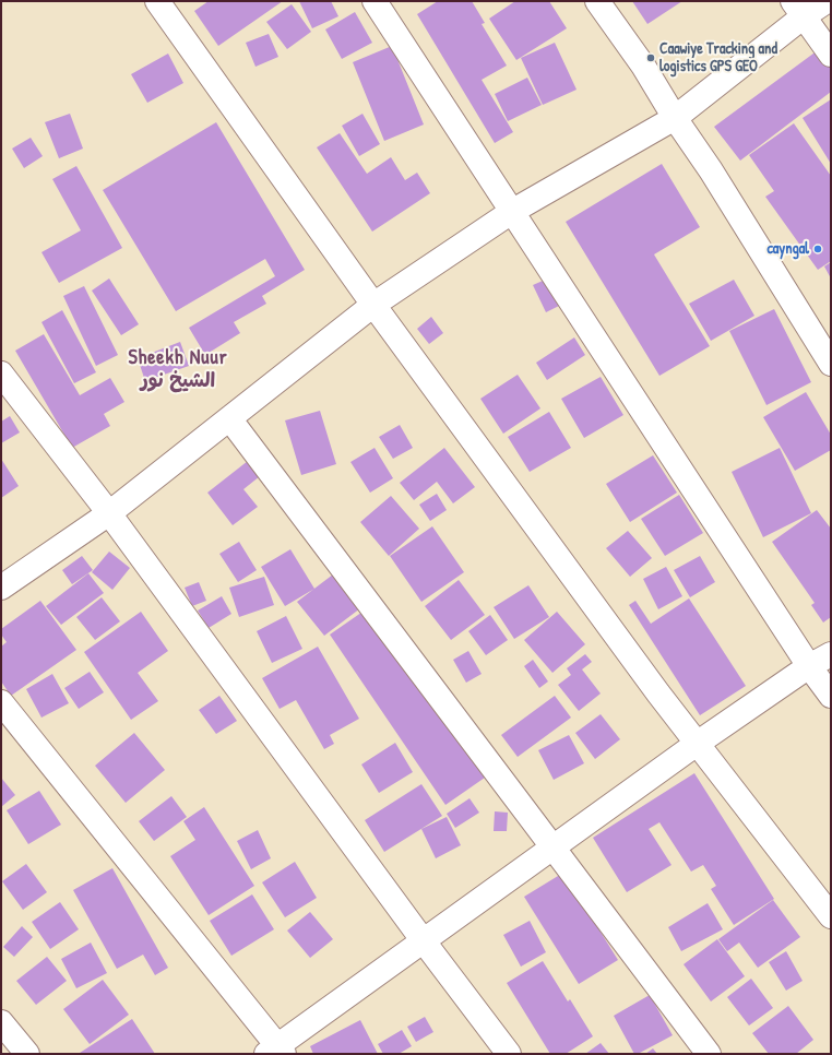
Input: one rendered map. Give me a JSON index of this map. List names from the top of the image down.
{
  "districts": ["Sheekh Nuur الشيخ نور"],
  "places": ["Caawiye Tracking and logistics GPS GEO", "cayngal"]
}
